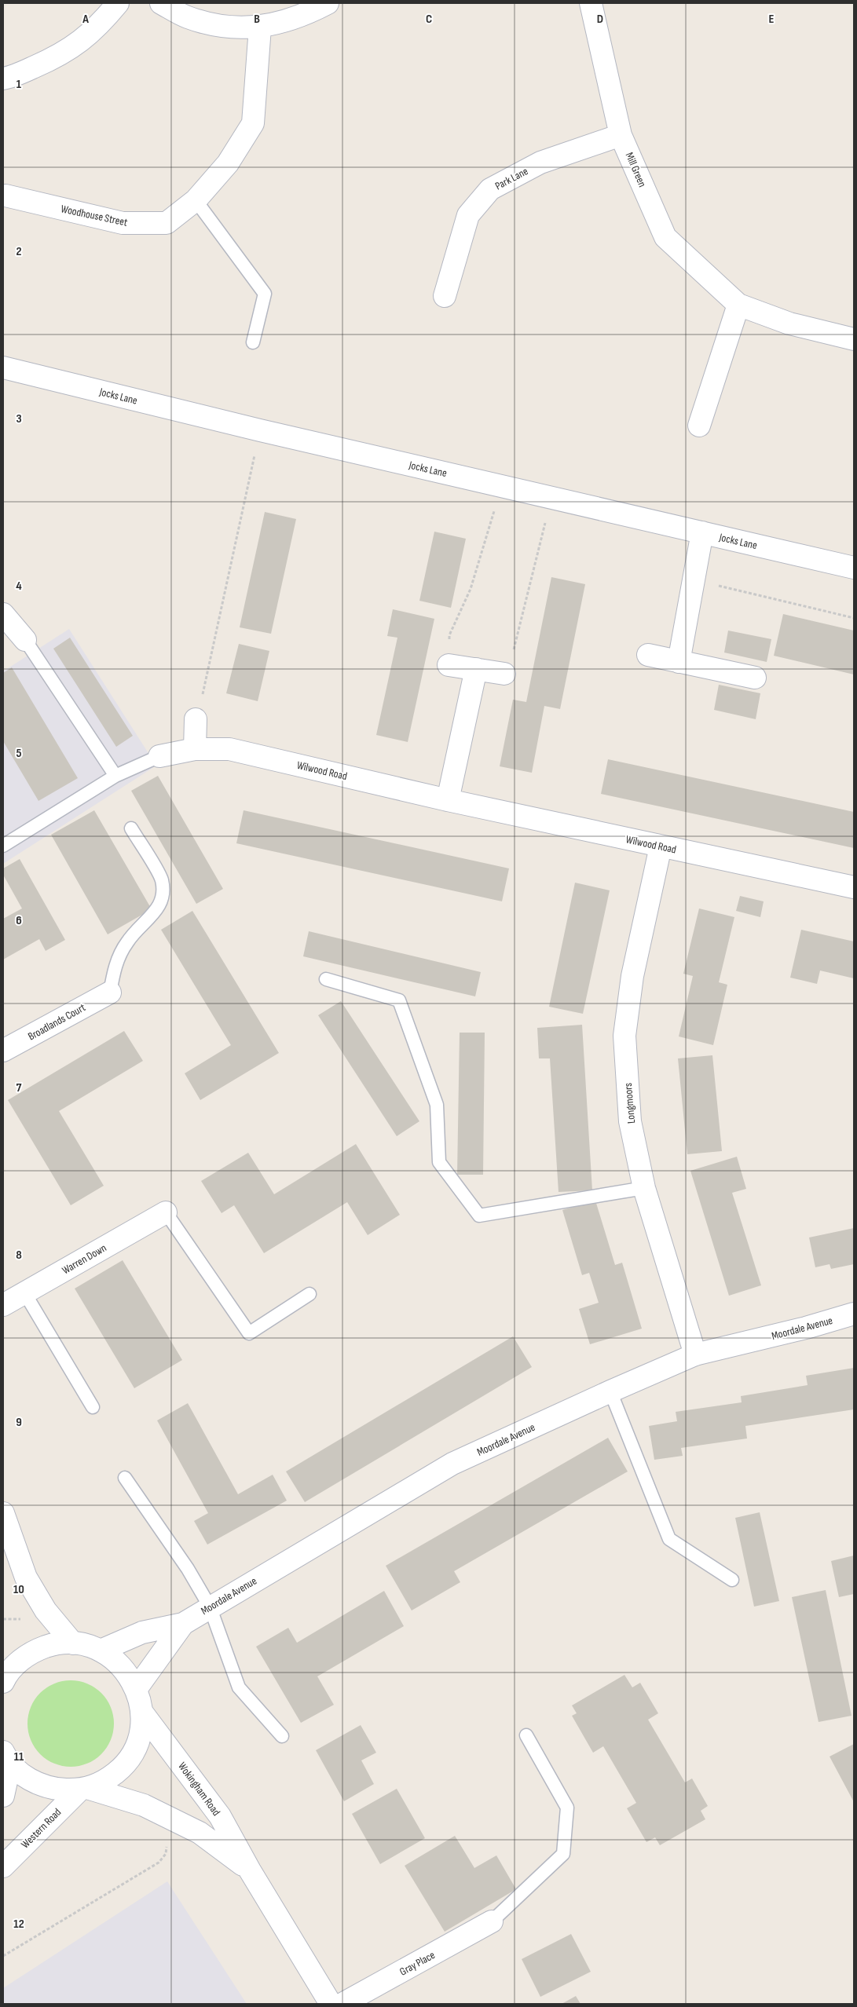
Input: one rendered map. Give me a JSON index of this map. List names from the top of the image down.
{
  "streets": {
    "street": [
      "Mill Green",
      "Park Lane",
      "Woodhouse Street",
      "Jocks Lane",
      "Wilwood Road",
      "Broadlands Court",
      "Longmoors",
      "Warren Down",
      "Moordale Avenue",
      "Wokingham Road",
      "Western Road",
      "Gray Place"
    ]
  },
  "crossings": [
    ["Mill Green", "Park Lane"],
    ["Wilwood Road", "Longmoors"],
    ["Longmoors", "Moordale Avenue"],
    ["Wokingham Road", "Western Road"]
  ],
  "grid": {
    "columns": [
      "A",
      "B",
      "C",
      "D",
      "E"
    ],
    "rows": [
      "1",
      "2",
      "3",
      "4",
      "5",
      "6",
      "7",
      "8",
      "9",
      "10",
      "11",
      "12"
    ]
  }
}
